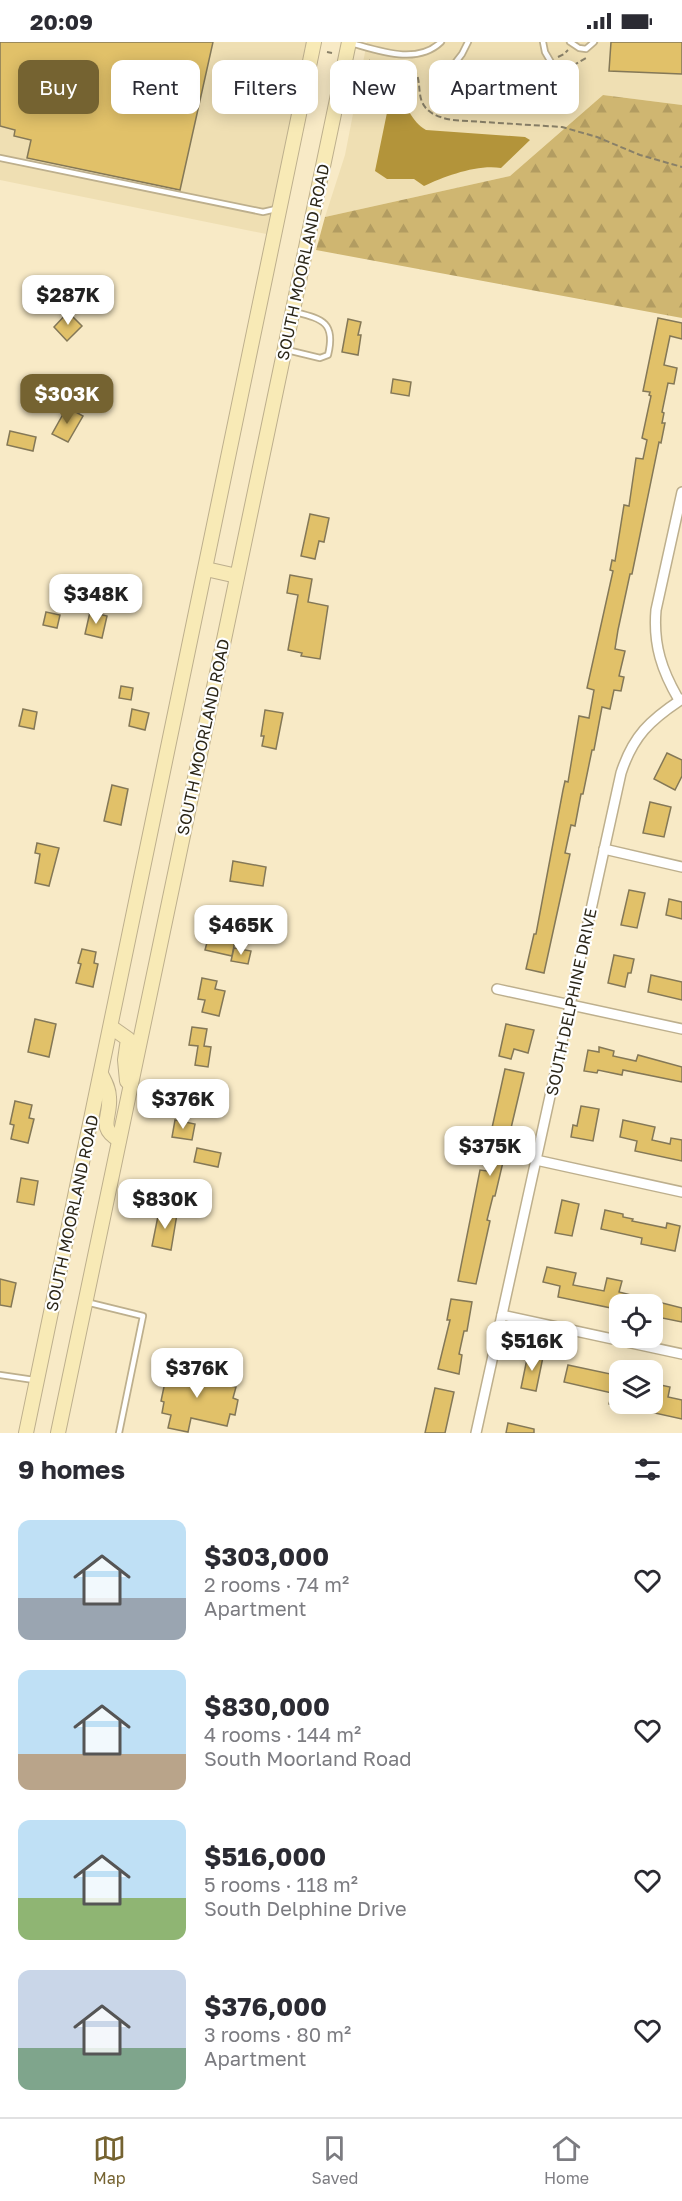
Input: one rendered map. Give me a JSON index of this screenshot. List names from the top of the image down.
{
  "streets": {
    "main road": ["SOUTH MOORLAND ROAD"],
    "street": ["SOUTH DELPHINE DRIVE"]
  },
  "page": {
    "status": "20:09",
    "chip": [
      "Buy",
      "Rent",
      "Filters",
      "New",
      "Apartment"
    ],
    "price": [
      "$287K",
      "$303K",
      "$348K",
      "$465K",
      "$376K",
      "$375K",
      "$830K",
      "$516K",
      "$376K"
    ],
    "heading": "9 homes",
    "list": [
      {
        "name": "$303,000",
        "note": "2 rooms · 74 m² · Apartment"
      },
      {
        "name": "$830,000",
        "note": "4 rooms · 144 m² · South Moorland Road"
      },
      {
        "name": "$516,000",
        "note": "5 rooms · 118 m² · South Delphine Drive"
      },
      {
        "name": "$376,000",
        "note": "3 rooms · 80 m² · Apartment"
      }
    ],
    "tabs": ["Map", "Saved", "Home"]
  }
}
